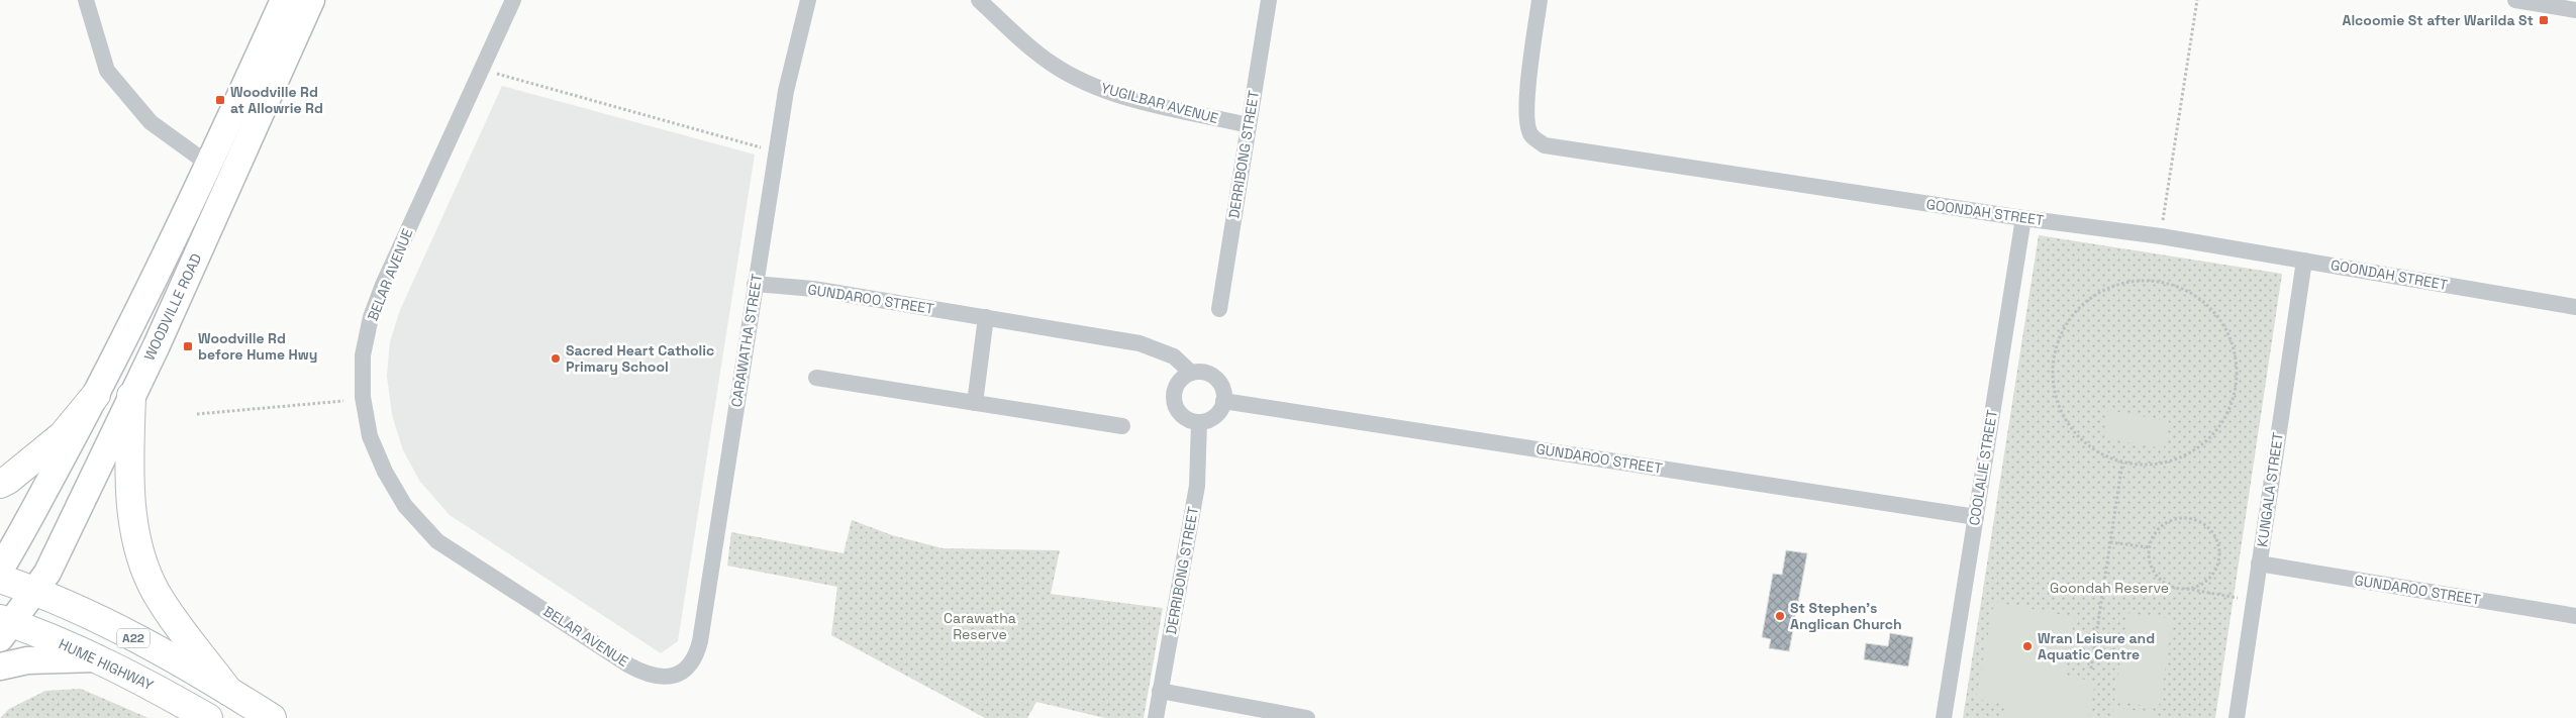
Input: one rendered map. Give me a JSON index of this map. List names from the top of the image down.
{
  "streets": {
    "highway": ["A22", "HUME HIGHWAY"],
    "main road": ["WOODVILLE ROAD"],
    "street": [
      "YUGILBAR AVENUE",
      "DERRIBONG STREET",
      "GOONDAH STREET",
      "BELAR AVENUE",
      "GUNDAROO STREET",
      "CARAWATHA STREET",
      "COOLALIE STREET",
      "KUNGALA STREET"
    ]
  },
  "crossings": [
    ["YUGILBAR AVENUE", "DERRIBONG STREET"],
    ["DERRIBONG STREET", "GUNDAROO STREET"],
    ["GOONDAH STREET", "COOLALIE STREET"],
    ["GOONDAH STREET", "KUNGALA STREET"],
    ["BELAR AVENUE", "CARAWATHA STREET"],
    ["GUNDAROO STREET", "CARAWATHA STREET"],
    ["GUNDAROO STREET", "COOLALIE STREET"],
    ["GUNDAROO STREET", "KUNGALA STREET"],
    ["WOODVILLE ROAD", "HUME HIGHWAY"]
  ],
  "parks": ["Goondah Reserve", "Carawatha Reserve"],
  "places": {
    "transit": ["Alcoomie St after Warilda St", "Woodville Rd at Allowrie Rd", "Woodville Rd before Hume Hwy"],
    "other": ["Sacred Heart Catholic Primary School", "St Stephen's Anglican Church", "Wran Leisure and Aquatic Centre"]
  }
}
